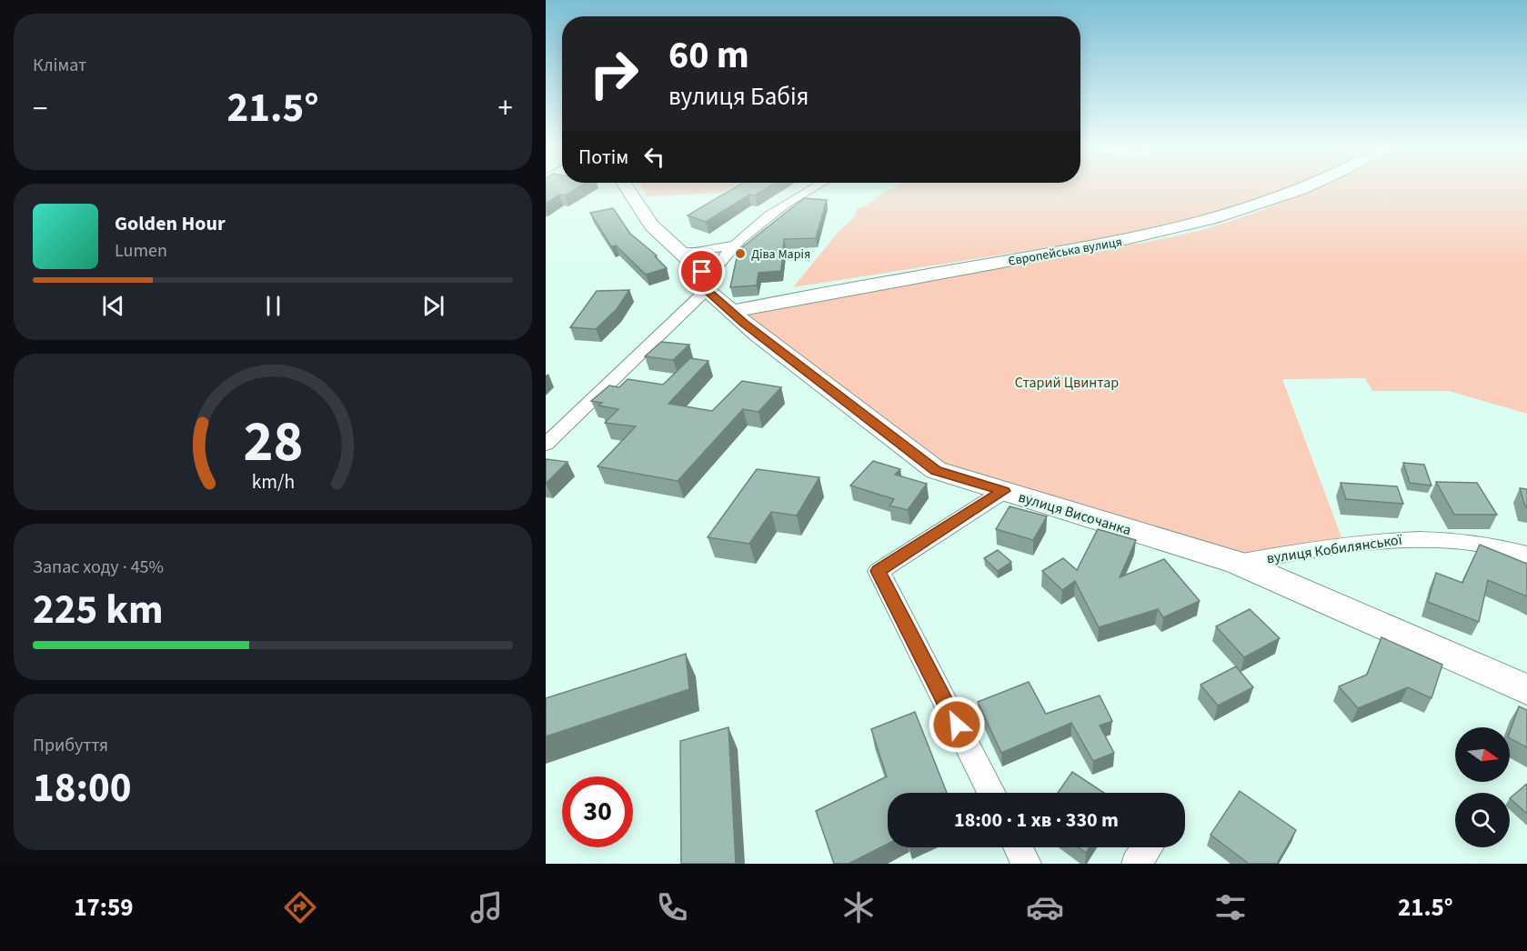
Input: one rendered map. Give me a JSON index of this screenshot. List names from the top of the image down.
{
  "streets": {
    "street": ["Європейська вулиця", "вулиця Височанка", "вулиця Кобилянської"]
  },
  "crossings": [
    ["Європейська вулиця", "вулиця Височанка"],
    ["вулиця Височанка", "вулиця Кобилянської"]
  ],
  "parks": ["Старий Цвинтар"],
  "places": ["Діва Марія"],
  "north": "right",
  "page": {
    "tile": [
      "Клімат",
      ["Запас ходу · 45%", "225 km"],
      ["Прибуття", "18:00"]
    ],
    "turn": ["60 m", "вулиця Бабія"],
    "heat": ["−", "21.5°", "+"],
    "then": "Потім",
    "song": ["Golden Hour", "Lumen"],
    "limit": "30",
    "trip": "18:00 · 1 хв · 330 m",
    "tabs": ["17:59", "21.5°"],
    "gauge": ["28", "km/h"]
  }
}
